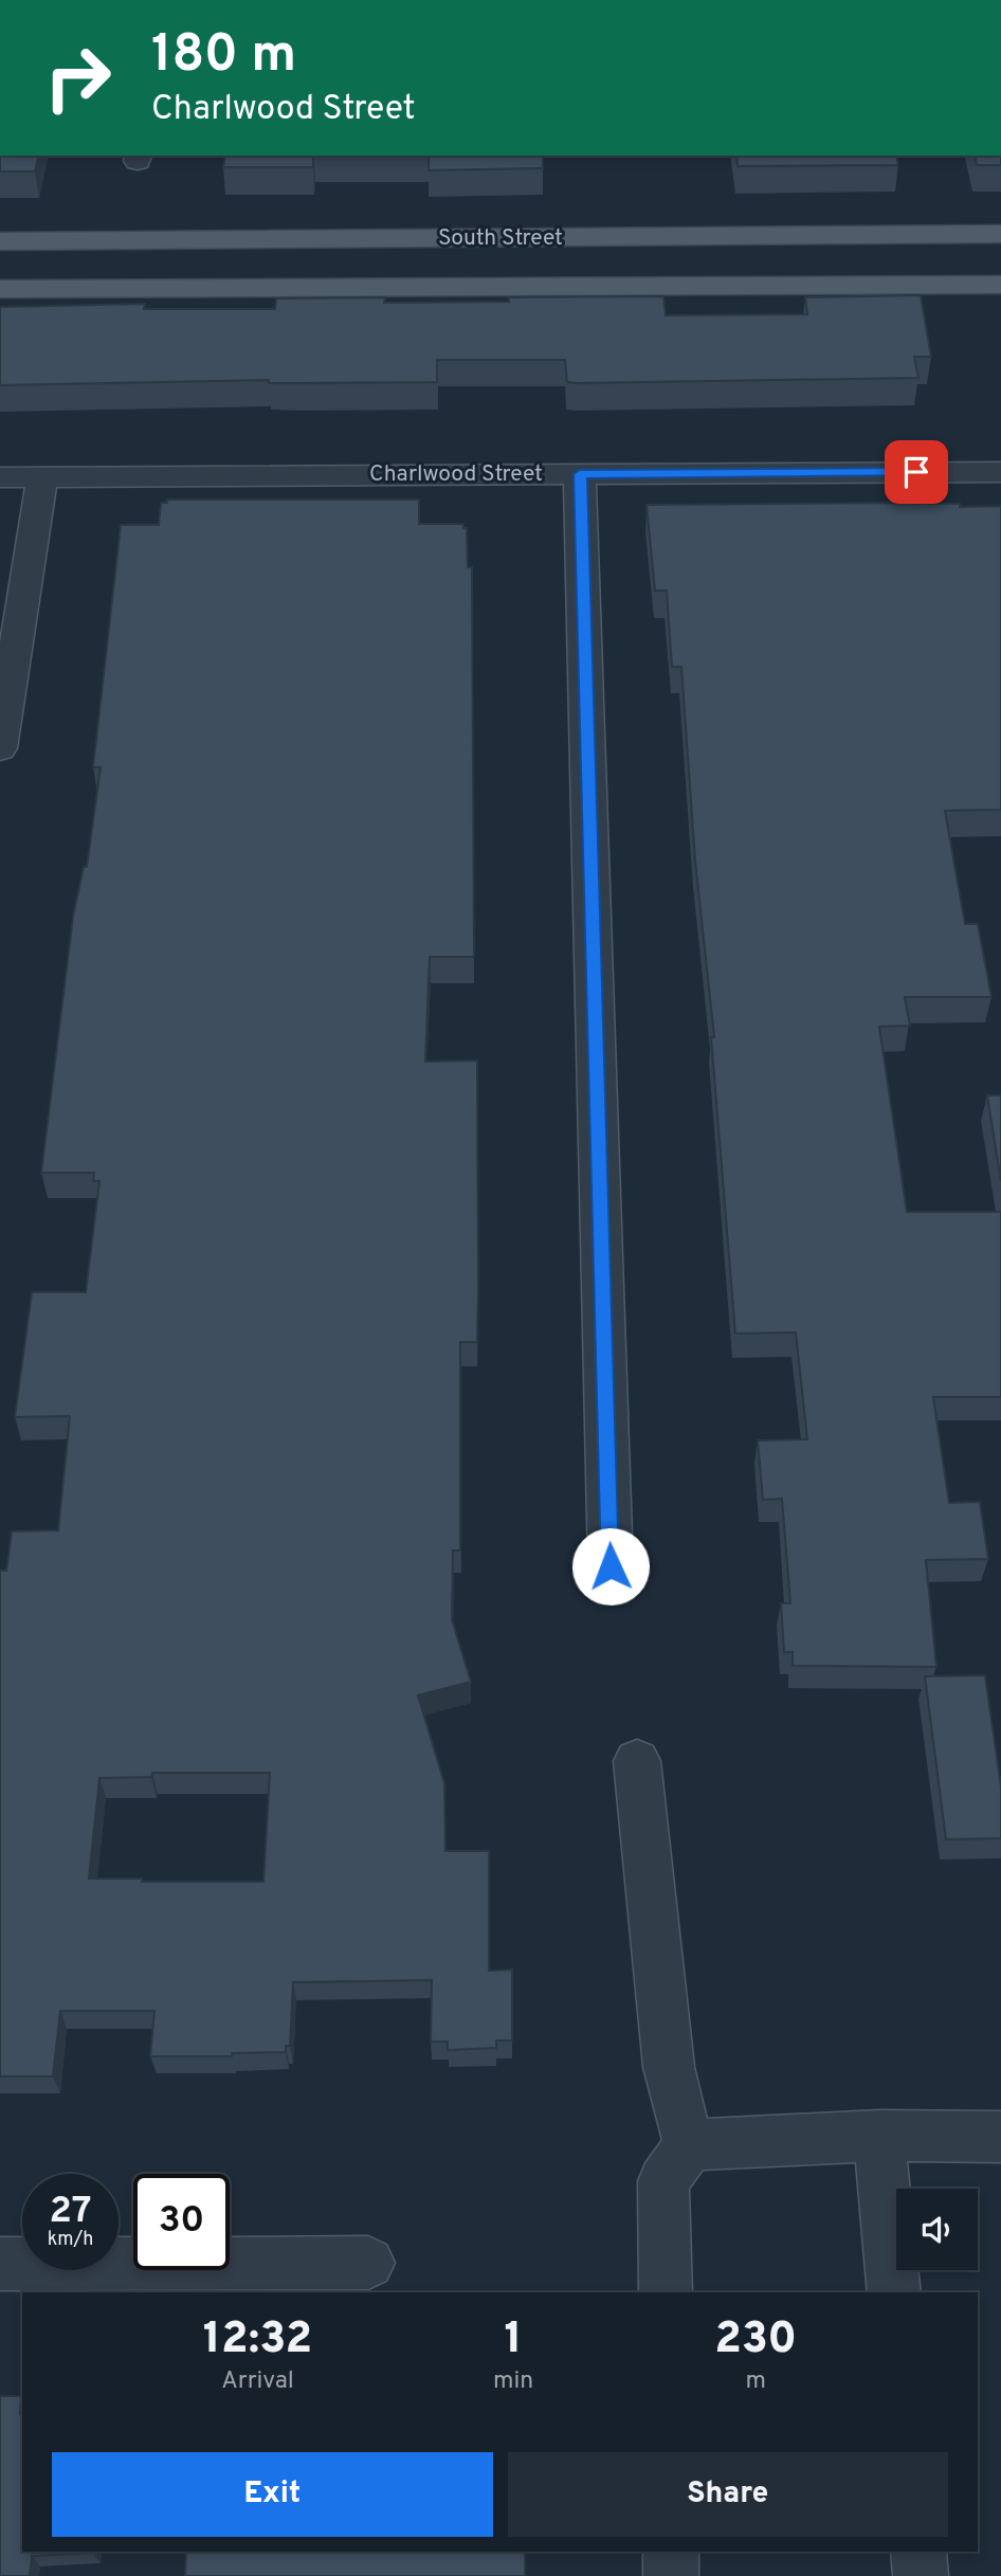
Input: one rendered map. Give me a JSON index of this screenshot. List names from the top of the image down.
{
  "streets": {
    "main road": ["South Street"],
    "street": ["Charlwood Street"]
  },
  "page": {
    "turn": ["180 m", "Charlwood Street"],
    "speed": "27 km/h",
    "limit": "30",
    "eta": [
      "12:32",
      "Arrival",
      "1",
      "min",
      "230",
      "m"
    ],
    "buttons": ["Exit", "Share"]
  }
}
